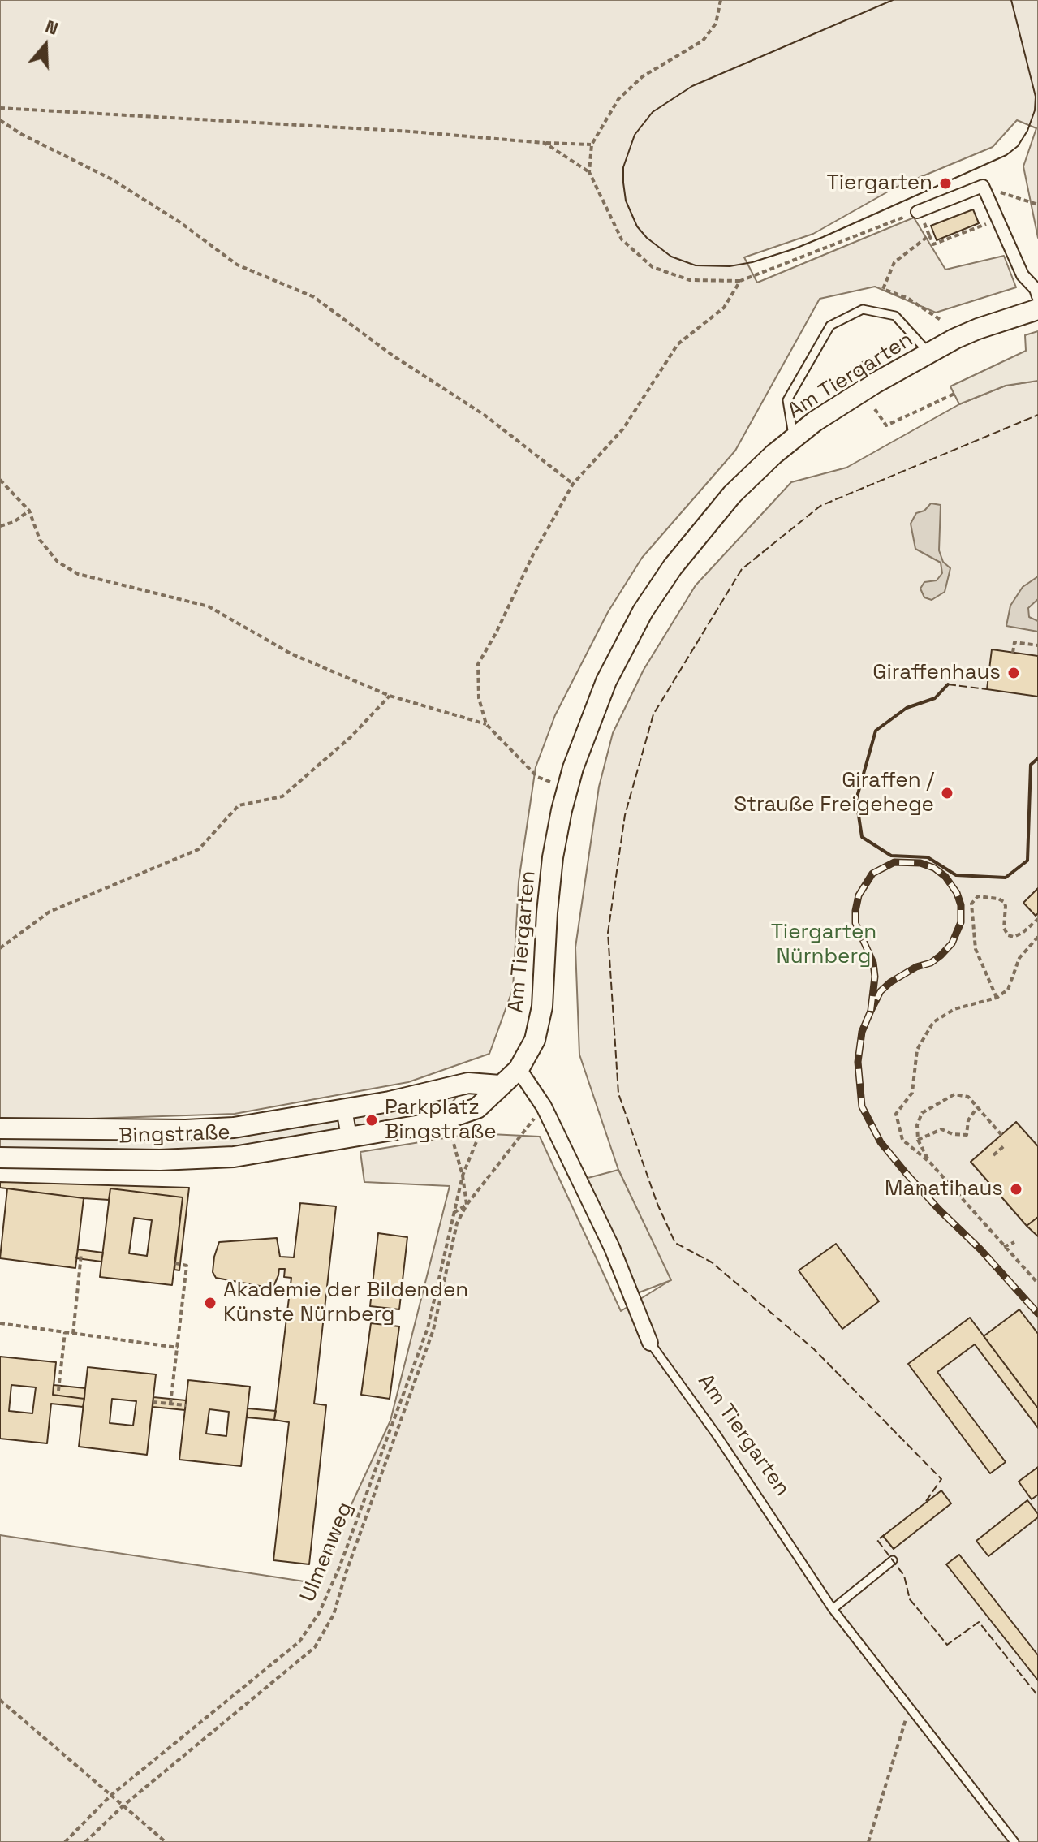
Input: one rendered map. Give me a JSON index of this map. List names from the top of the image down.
{
  "streets": {
    "street": ["Am Tiergarten", "Bingstraße"],
    "path": ["Ulmenweg"]
  },
  "crossings": [
    ["Am Tiergarten", "Bingstraße"],
    ["Bingstraße", "Ulmenweg"]
  ],
  "parks": ["Tiergarten Nürnberg"],
  "places": [
    "Tiergarten",
    "Giraffenhaus",
    "Giraffen / Strauße Freigehege",
    "Parkplatz Bingstraße",
    "Manatihaus",
    "Akademie der Bildenden Künste Nürnberg"
  ],
  "north": "top"
}
